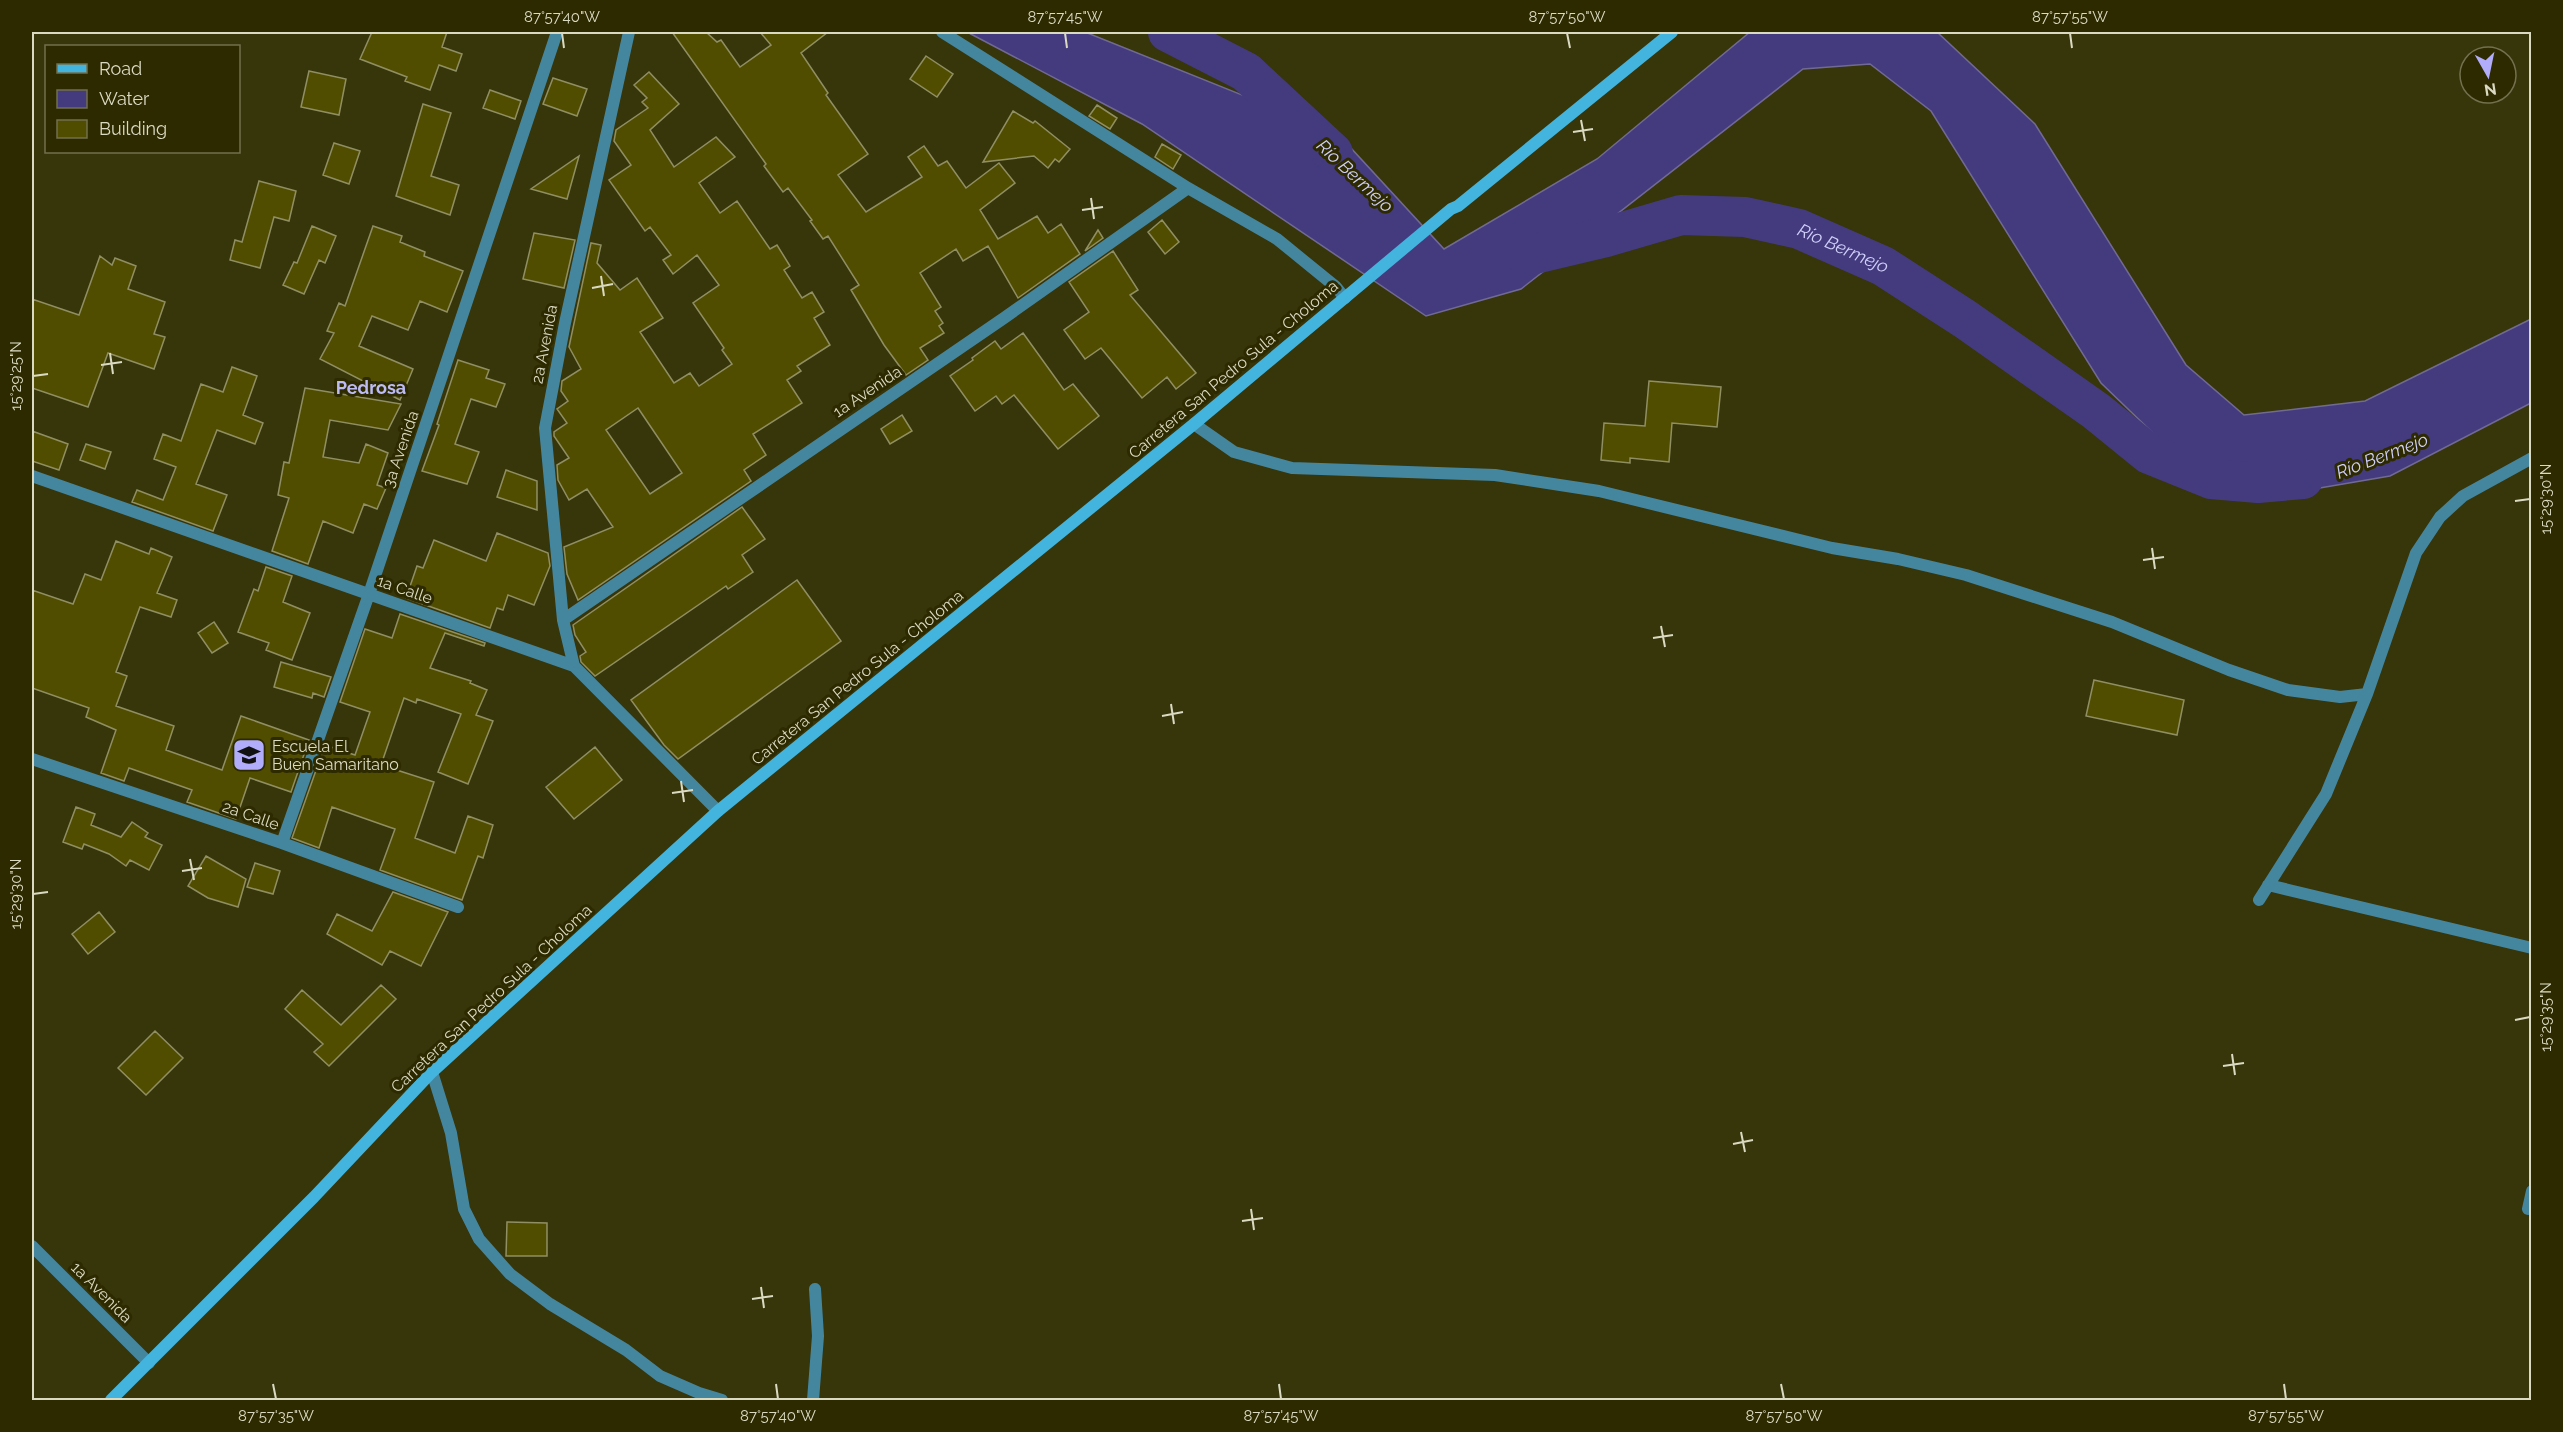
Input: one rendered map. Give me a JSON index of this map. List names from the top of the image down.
{
  "streets": {
    "main road": ["Carretera San Pedro Sula - Choloma"],
    "street": [
      "2a Avenida",
      "1a Avenida",
      "3a Avenida",
      "1a Calle",
      "2a Calle"
    ]
  },
  "crossings": [
    ["2a Avenida", "1a Avenida"],
    ["2a Avenida", "1a Calle"],
    ["Carretera San Pedro Sula - Choloma", "1a Avenida"],
    ["Carretera San Pedro Sula - Choloma", "1a Calle"],
    ["3a Avenida", "1a Calle"],
    ["3a Avenida", "2a Calle"]
  ],
  "districts": ["Pedrosa"],
  "water": ["Río Bermejo"],
  "places": {
    "school or university": ["Escuela El Buen Samaritano"]
  },
  "legend": ["Road", "Water", "Building"],
  "north": "bottom",
  "coordinates": [
    "87°57'40\"W",
    "87°57'45\"W",
    "87°57'50\"W",
    "87°57'55\"W",
    "15°29'25\"N",
    "15°29'30\"N",
    "15°29'35\"N",
    "87°57'35\"W"
  ]
}
